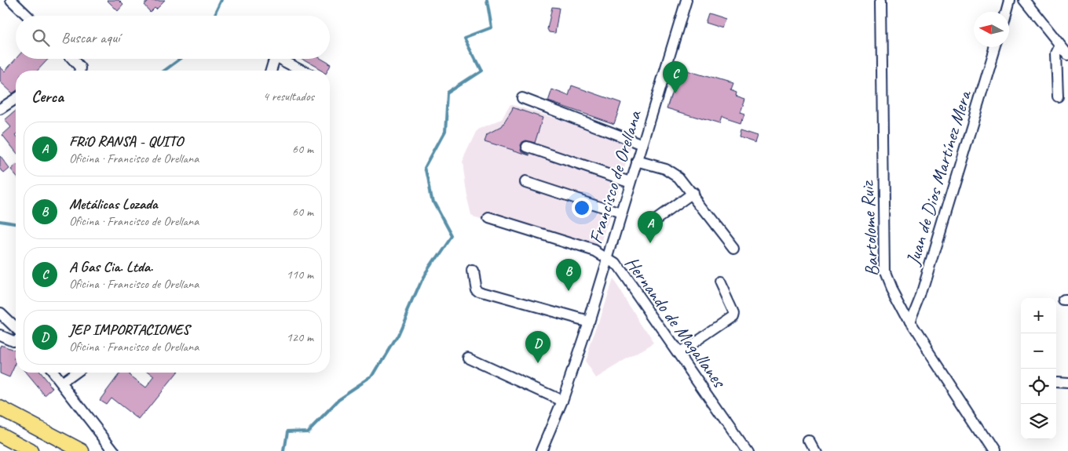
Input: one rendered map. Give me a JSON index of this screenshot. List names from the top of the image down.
{
  "streets": {
    "street": [
      "Francisco de Orellana",
      "Juan de Dios Martínez Mera",
      "Bartolome Ruiz",
      "Hernando de Magallanes"
    ]
  },
  "crossings": [
    ["Francisco de Orellana", "Hernando de Magallanes"],
    ["Juan de Dios Martínez Mera", "Bartolome Ruiz"]
  ],
  "north": "left",
  "page": {
    "search": "Buscar aquí",
    "pins": [
      "C",
      "A",
      "B",
      "D"
    ],
    "heading": ["Cerca", "4 resultados"],
    "list": [
      {
        "mark": "A",
        "name": "FRíO RANSA - QUITO",
        "note": "Oficina · Francisco de Orellana",
        "value": "60 m"
      },
      {
        "mark": "B",
        "name": "Metálicas Lozada",
        "note": "Oficina · Francisco de Orellana",
        "value": "60 m"
      },
      {
        "mark": "C",
        "name": "A Gas Cia. Ltda.",
        "note": "Oficina · Francisco de Orellana",
        "value": "110 m"
      },
      {
        "mark": "D",
        "name": "JEP IMPORTACIONES",
        "note": "Oficina · Francisco de Orellana",
        "value": "120 m"
      }
    ],
    "map_buttons": ["+", "−"]
  }
}
